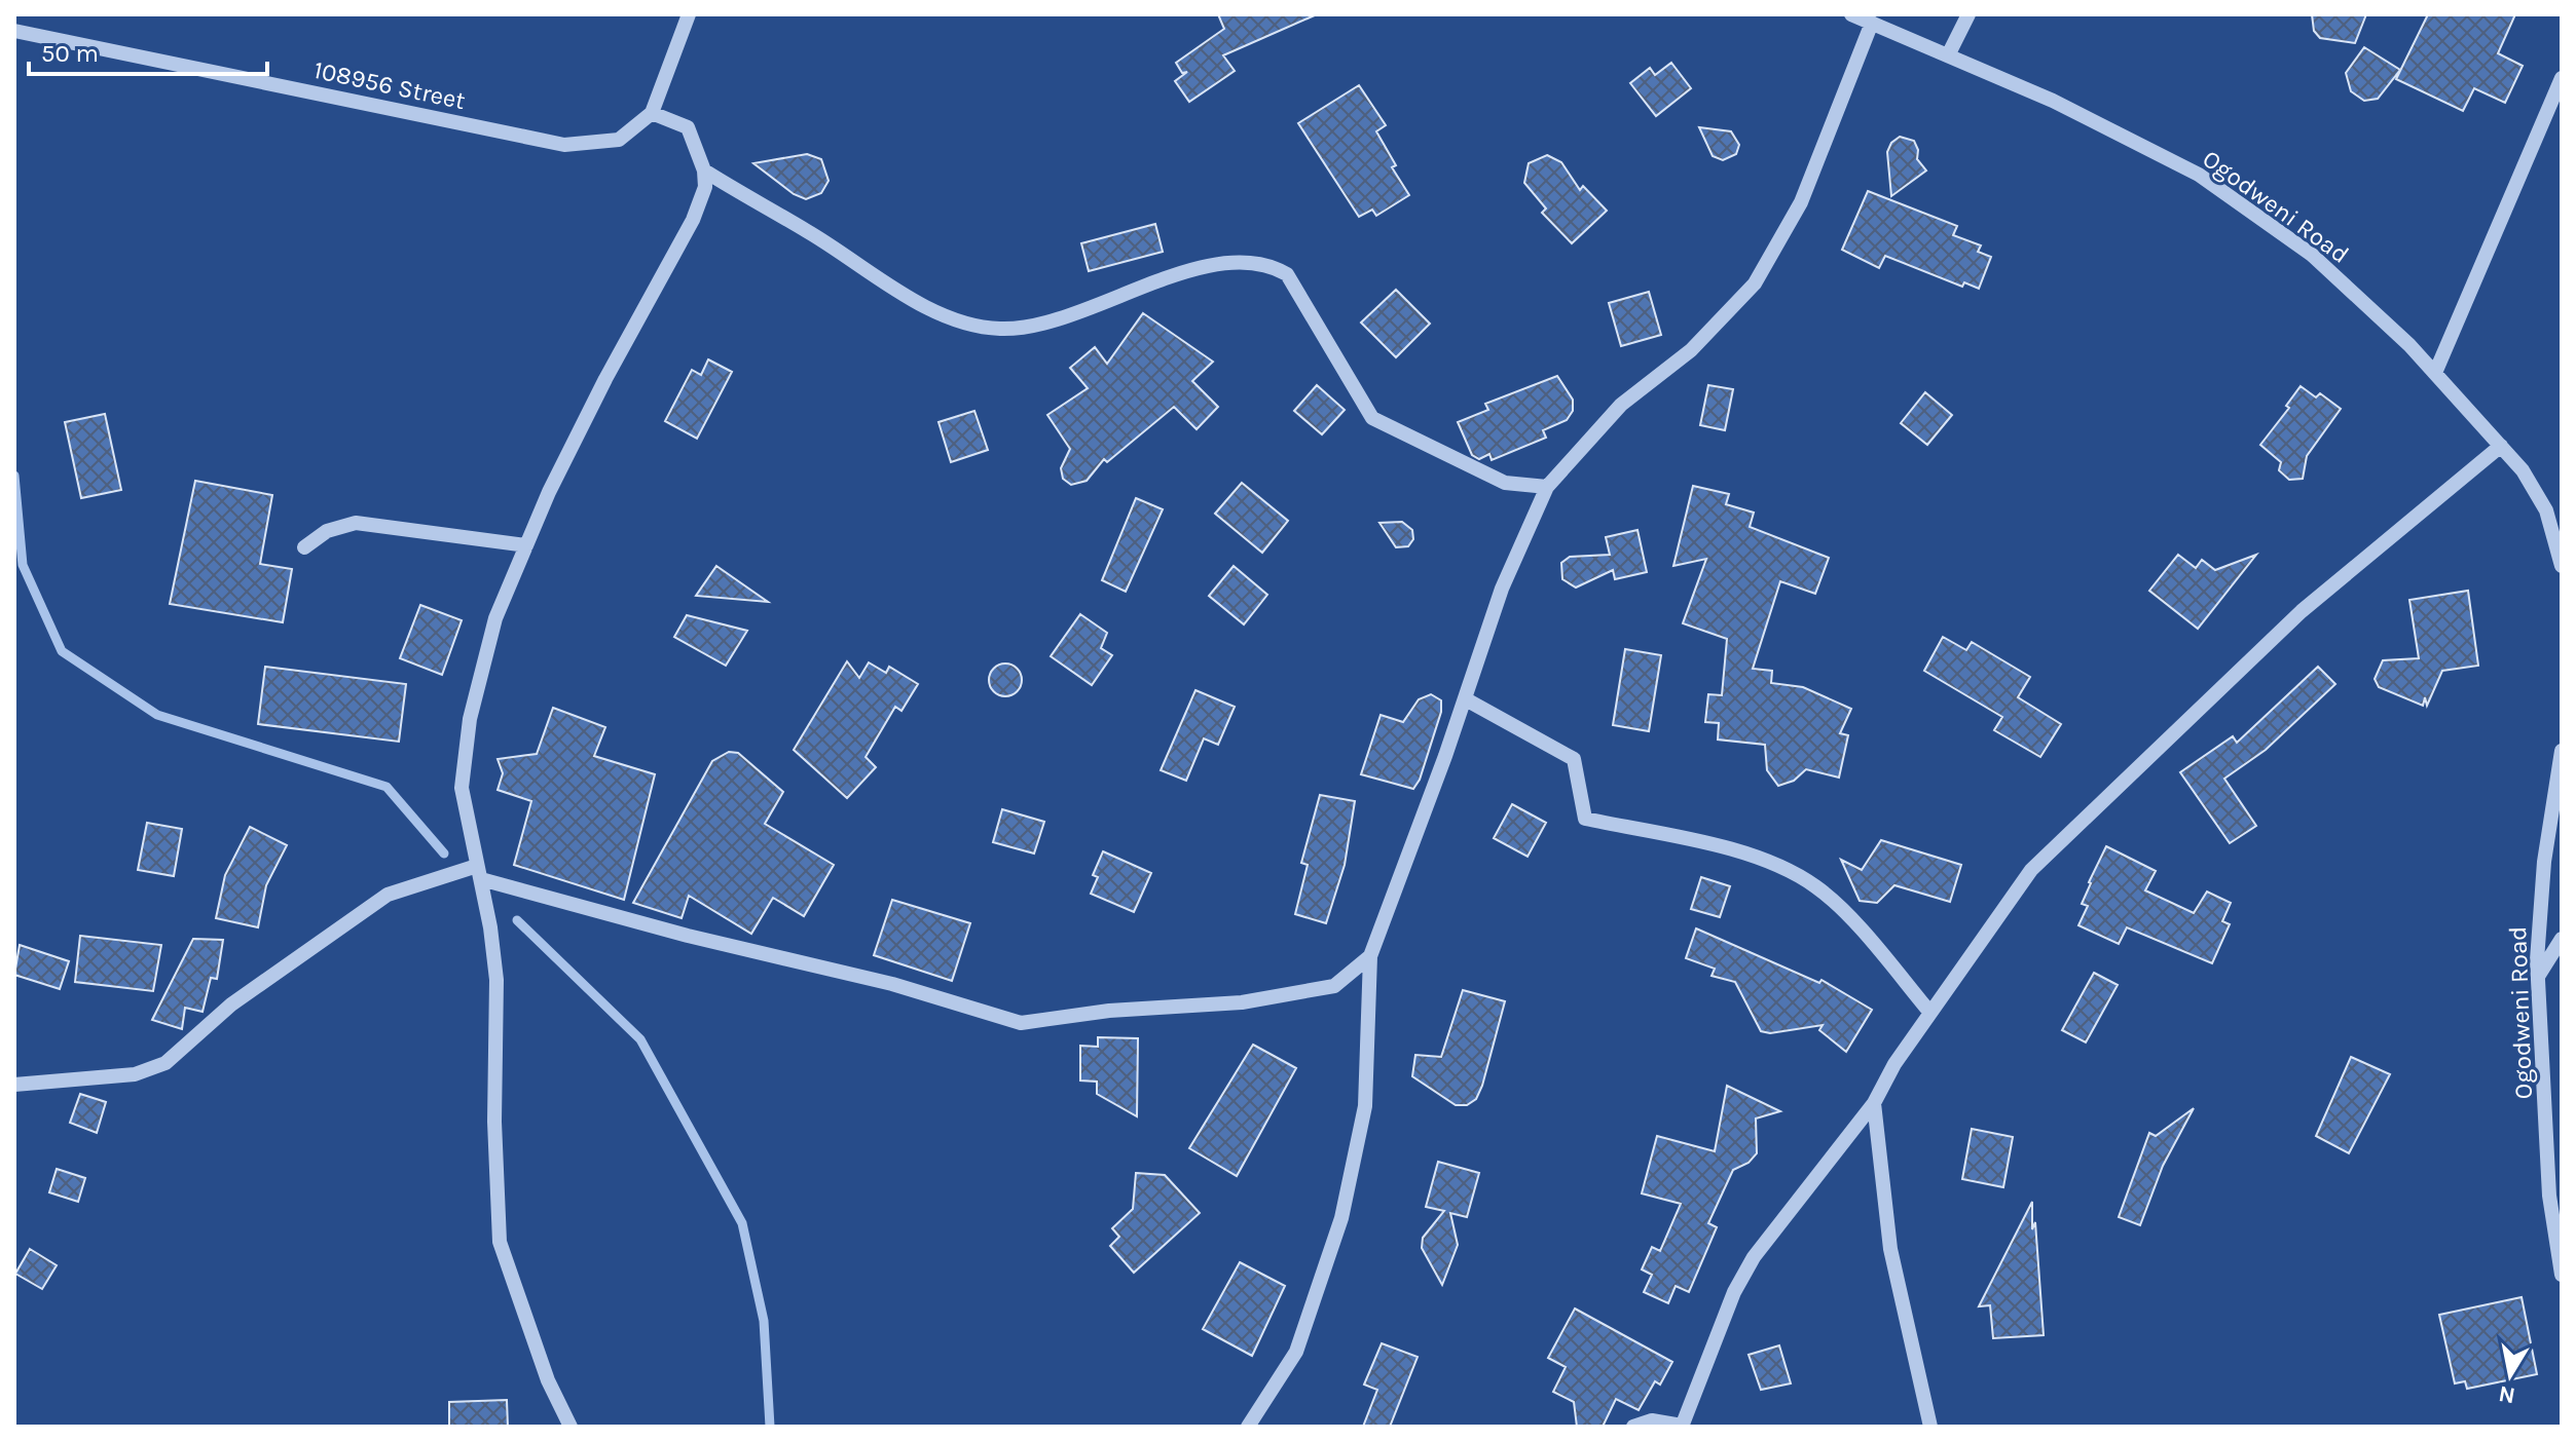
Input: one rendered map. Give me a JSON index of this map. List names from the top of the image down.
{
  "streets": {
    "street": ["108956 Street", "Ogodweni Road"]
  },
  "scale_bar": "50 m",
  "north": "bottom"
}
